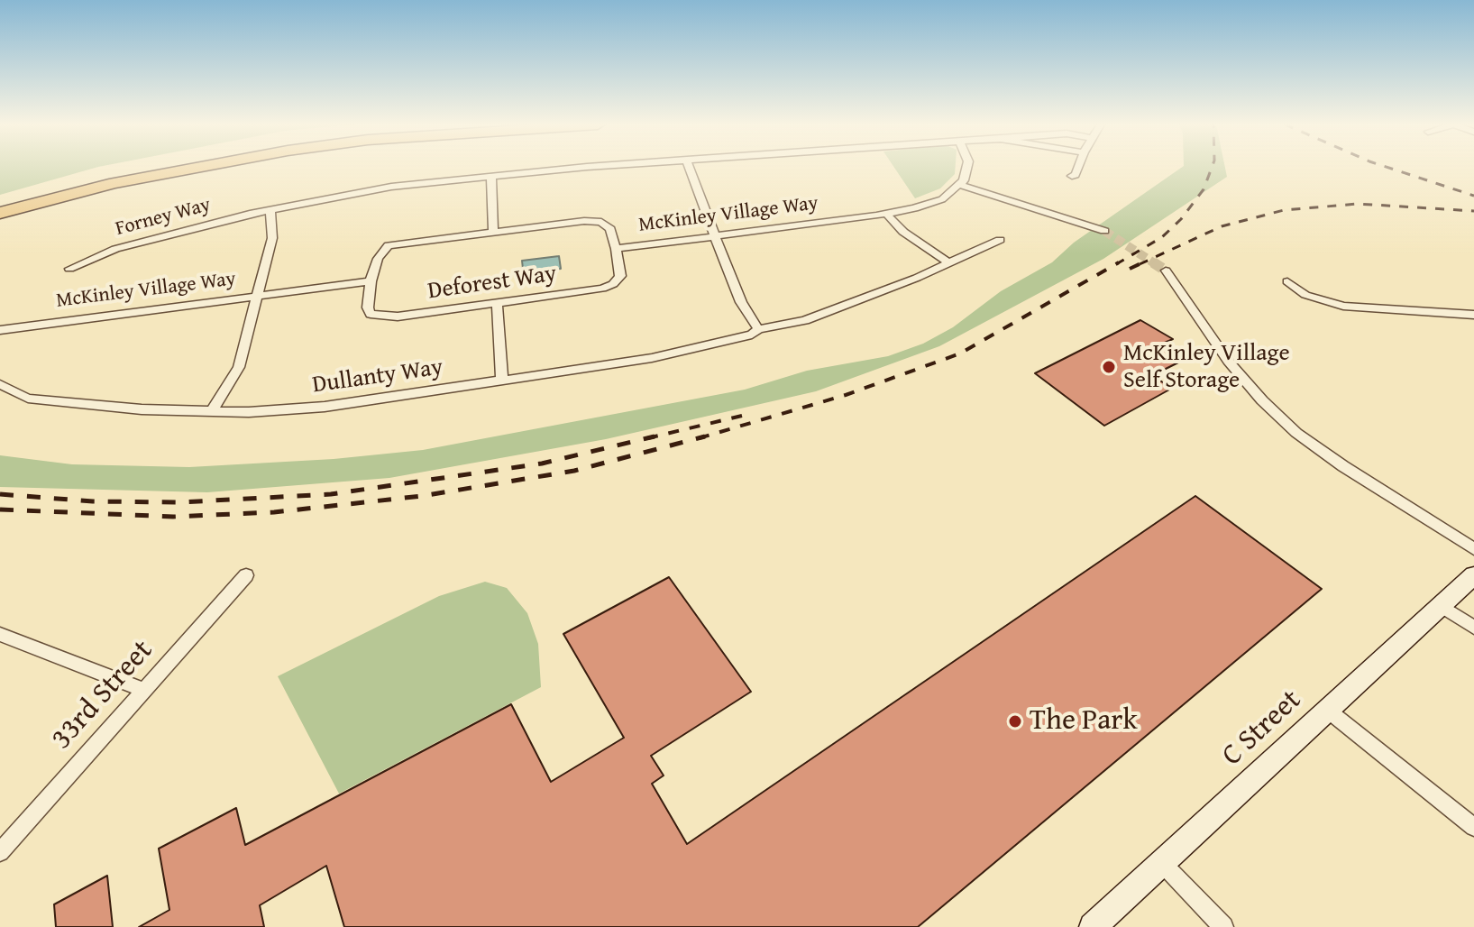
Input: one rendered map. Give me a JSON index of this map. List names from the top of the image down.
{
  "streets": {
    "street": [
      "McKinley Village Way",
      "Forney Way",
      "Deforest Way",
      "Dullanty Way",
      "33rd Street",
      "C Street"
    ]
  },
  "crossings": [
    ["McKinley Village Way", "Deforest Way"]
  ],
  "places": ["McKinley Village Self Storage", "The Park"]
}
